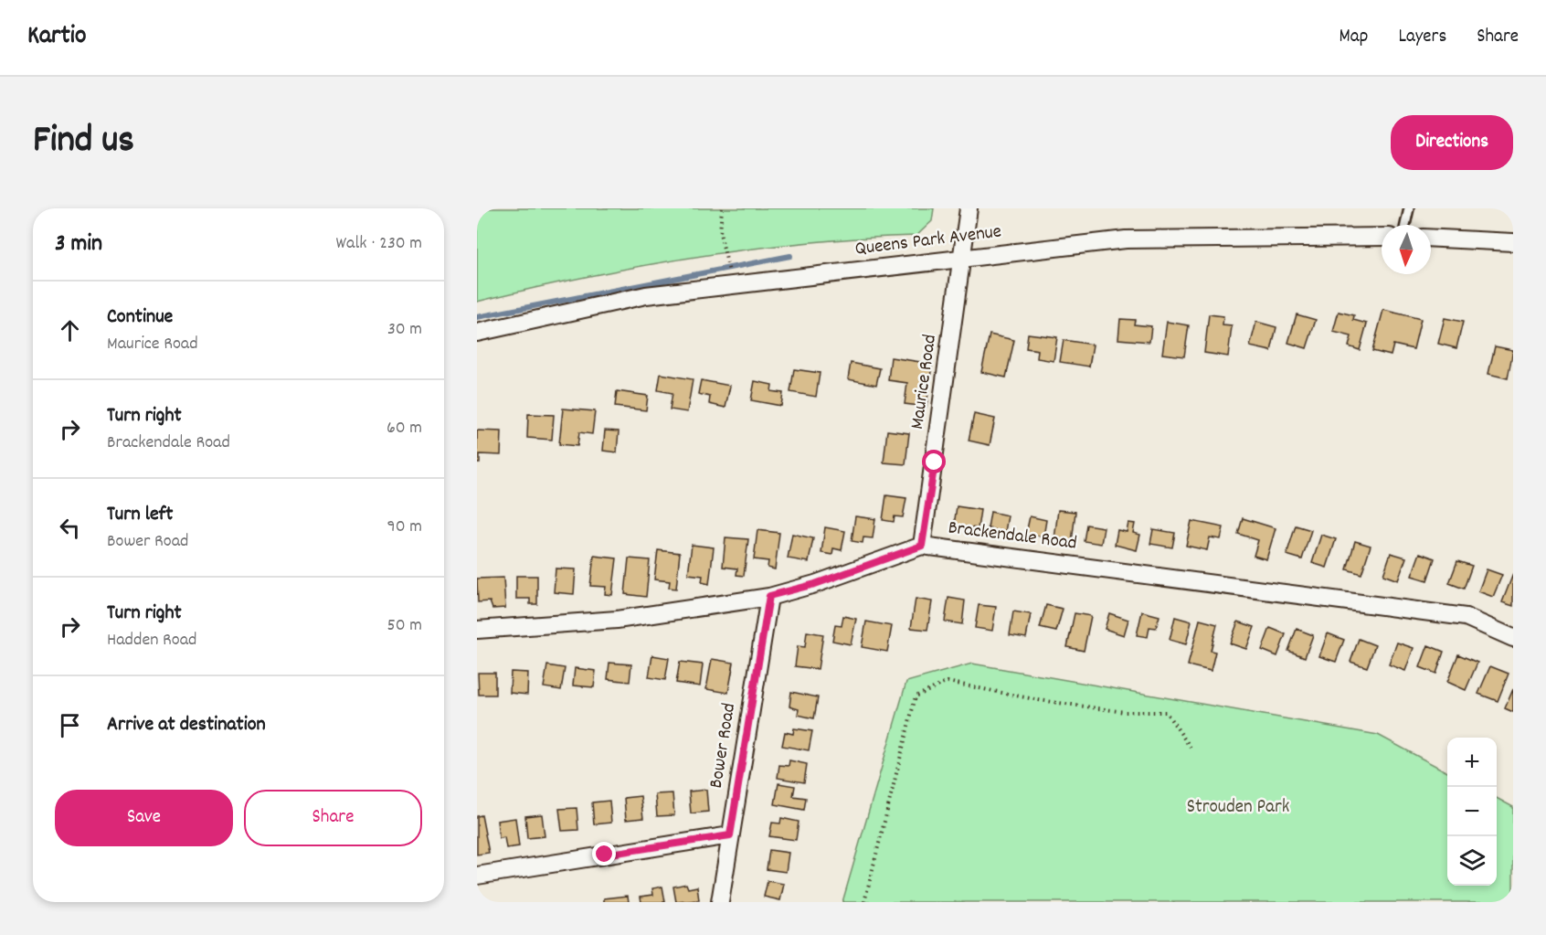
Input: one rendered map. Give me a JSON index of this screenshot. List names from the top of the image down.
{
  "streets": {
    "street": [
      "Queens Park Avenue",
      "Maurice Road",
      "Brackendale Road",
      "Bower Road"
    ]
  },
  "crossings": [
    ["Queens Park Avenue", "Maurice Road"],
    ["Maurice Road", "Brackendale Road"],
    ["Brackendale Road", "Bower Road"]
  ],
  "parks": ["Strouden Park"],
  "north": "bottom",
  "page": {
    "header": "Kartio",
    "nav": ["Map", "Layers", "Share"],
    "title": "Find us",
    "buttons": [
      "Directions",
      ["Save", "Share"]
    ],
    "heading": ["3 min", "Walk · 230 m"],
    "list": [
      ["Continue", "Maurice Road", "30 m"],
      ["Turn right", "Brackendale Road", "60 m"],
      ["Turn left", "Bower Road", "90 m"],
      ["Turn right", "Hadden Road", "50 m"],
      "Arrive at destination"
    ],
    "map_buttons": ["+", "−"]
  }
}
